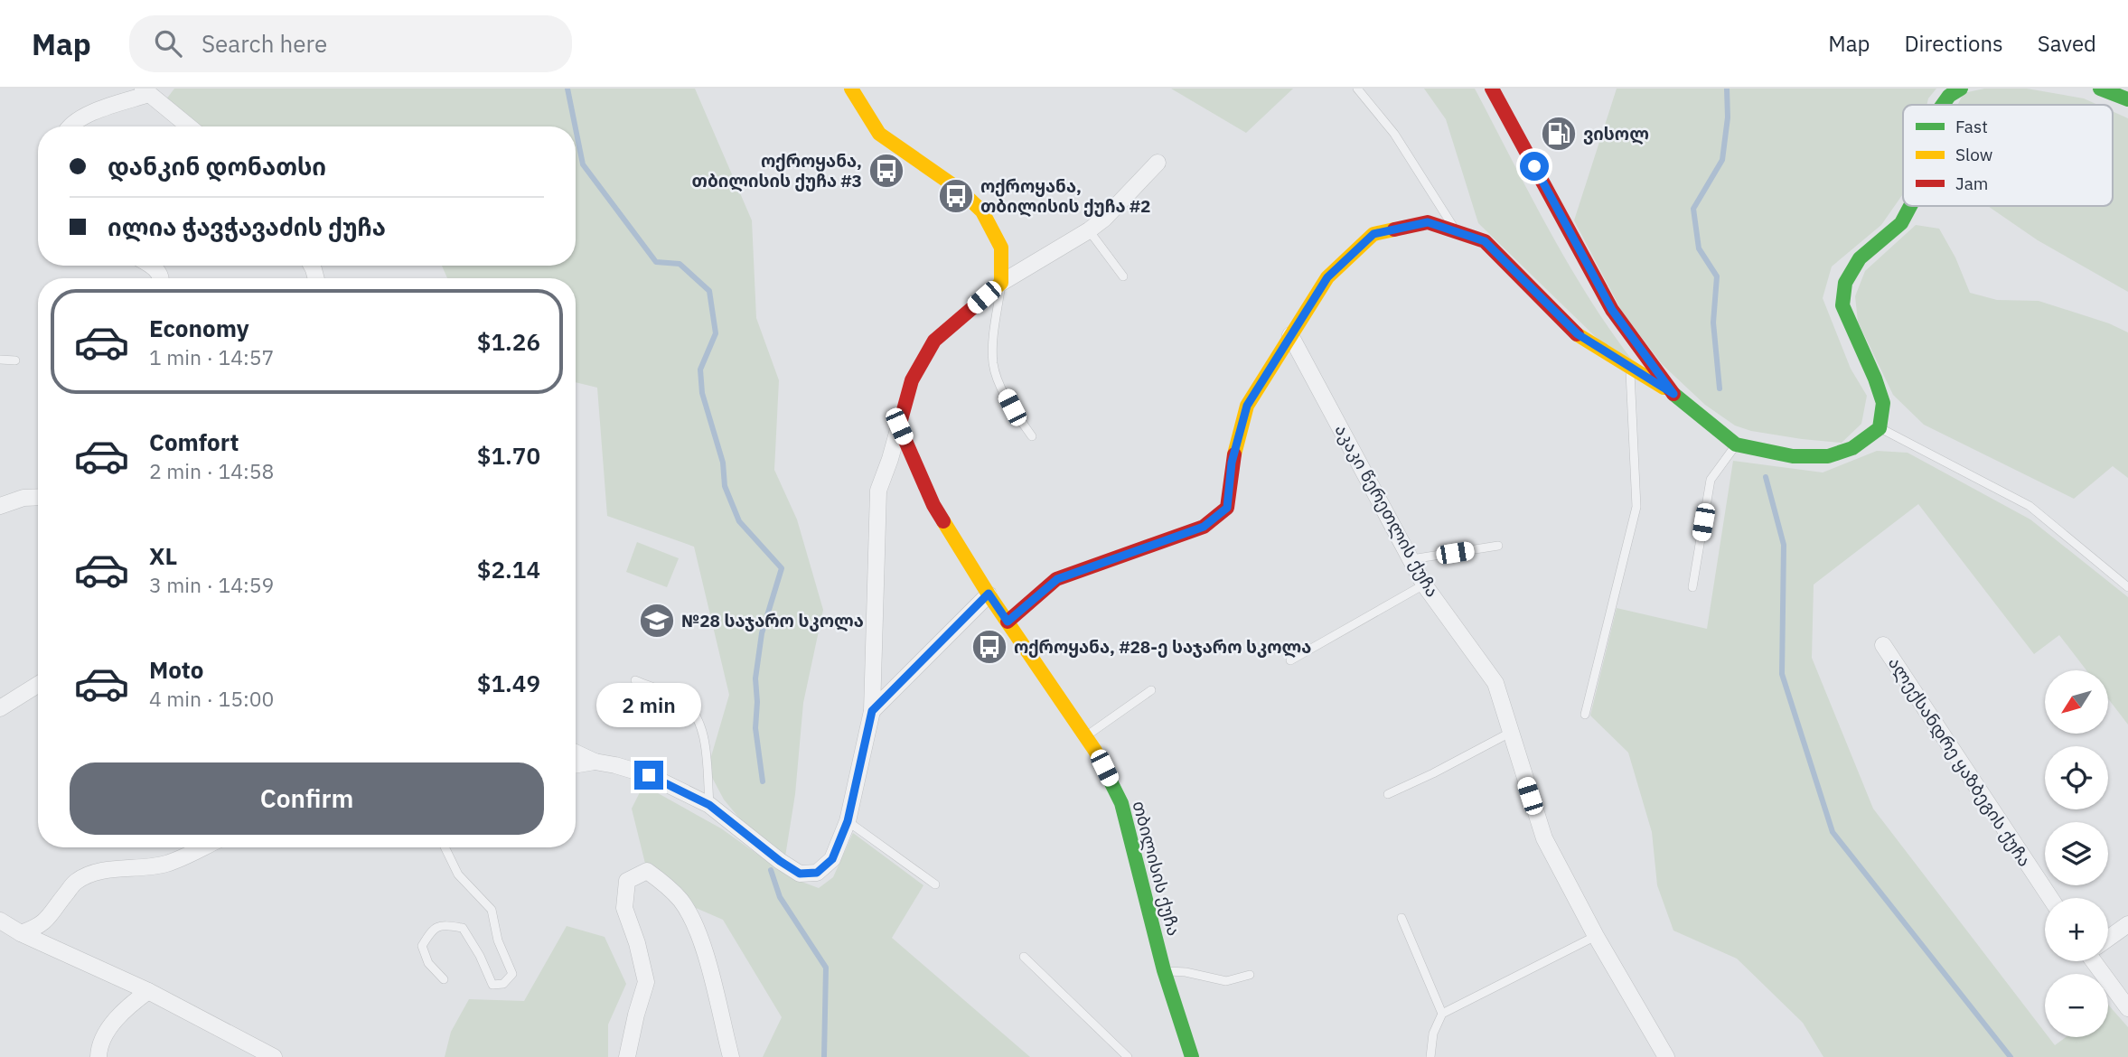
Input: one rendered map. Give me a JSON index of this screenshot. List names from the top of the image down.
{
  "streets": {
    "street": ["აკაკი წერეთლის ქუჩა", "ალექსანდრე ყაზბეგის ქუჩა", "თბილისის ქუჩა"]
  },
  "places": {
    "fuel station": ["ვისოლ"],
    "bus stop": ["ოქროყანა, თბილისის ქუჩა #3", "ოქროყანა, თბილისის ქუჩა #2", "ოქროყანა, #28-ე საჯარო სკოლა"],
    "school or university": ["№28 საჯარო სკოლა"]
  },
  "legend": ["Fast", "Slow", "Jam"],
  "north": "bottom left",
  "page": {
    "header": "Map",
    "search": "Search here",
    "nav": ["Map", "Directions", "Saved"],
    "banner": ["დანკინ დონათსი", "ილია ჭავჭავაძის ქუჩა"],
    "list": [
      {
        "name": "Economy",
        "note": "1 min · 14:57",
        "value": "$1.26"
      },
      {
        "name": "Comfort",
        "note": "2 min · 14:58",
        "value": "$1.70"
      },
      {
        "name": "XL",
        "note": "3 min · 14:59",
        "value": "$2.14"
      },
      {
        "name": "Moto",
        "note": "4 min · 15:00",
        "value": "$1.49"
      }
    ],
    "map_buttons": ["+", "−"],
    "bubble": "2 min",
    "buttons": "Confirm"
  }
}
